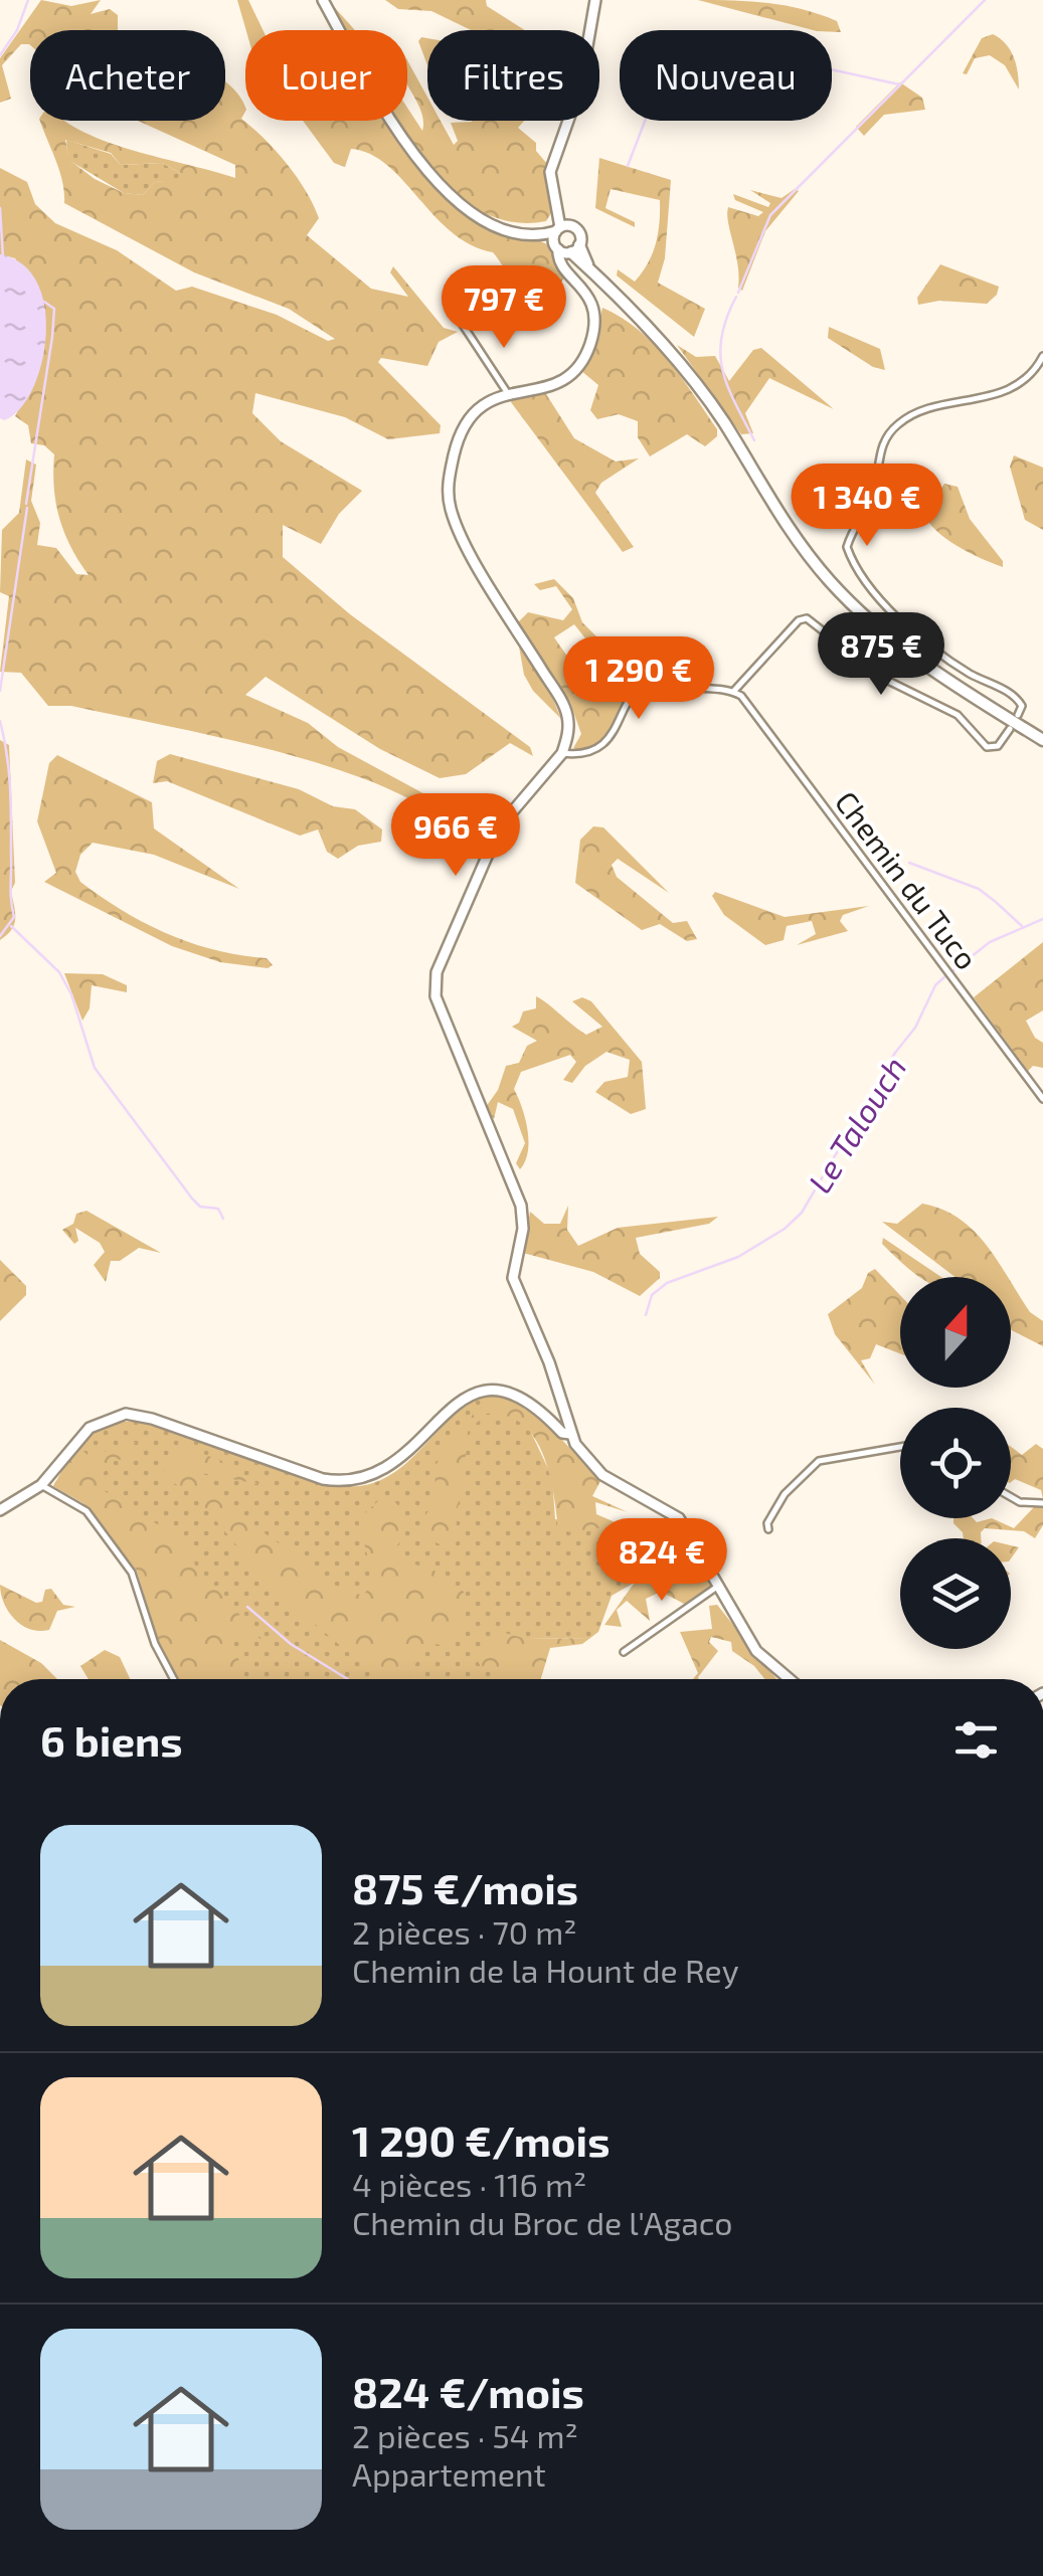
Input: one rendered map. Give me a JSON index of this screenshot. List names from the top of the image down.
{
  "streets": {
    "street": ["Chemin du Tuco"]
  },
  "water": ["Le Talouch"],
  "north": "top",
  "page": {
    "chip": [
      "Acheter",
      "Louer",
      "Filtres",
      "Nouveau"
    ],
    "price": [
      "797 €",
      "1 340 €",
      "875 €",
      "1 290 €",
      "966 €",
      "824 €"
    ],
    "heading": "6 biens",
    "list": [
      {
        "name": "875 €/mois",
        "note": "2 pièces · 70 m² · Chemin de la Hount de Rey"
      },
      {
        "name": "1 290 €/mois",
        "note": "4 pièces · 116 m² · Chemin du Broc de l'Agaco"
      },
      {
        "name": "824 €/mois",
        "note": "2 pièces · 54 m² · Appartement"
      }
    ]
  }
}
